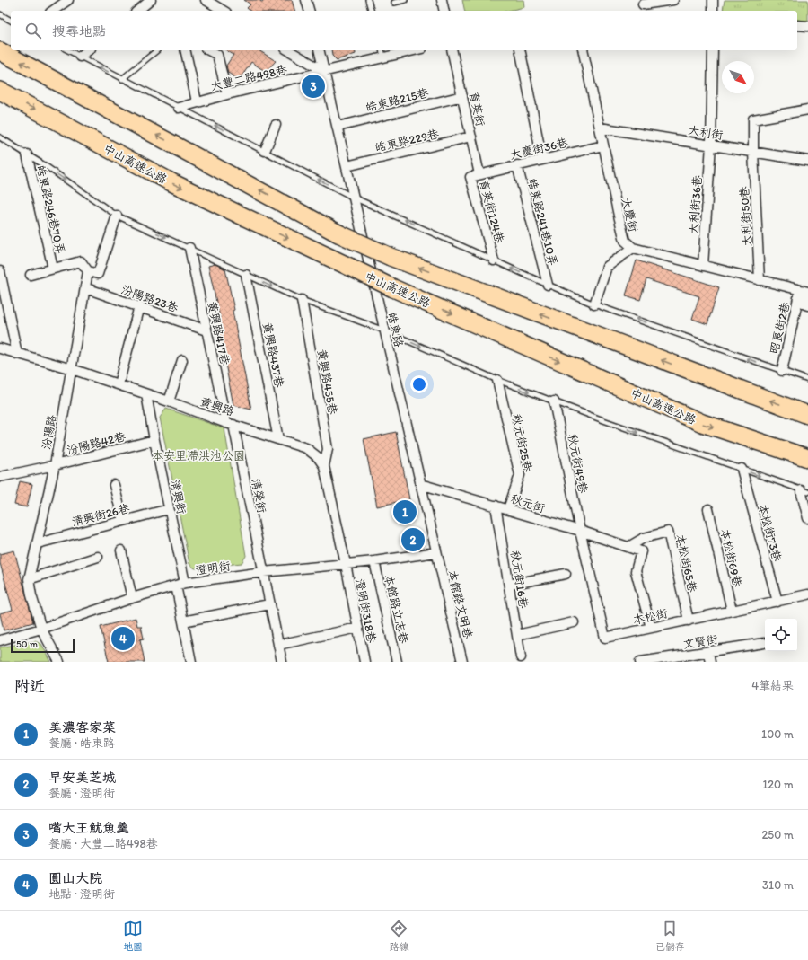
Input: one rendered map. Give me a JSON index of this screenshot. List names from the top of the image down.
{
  "streets": {
    "highway": ["中山高速公路"],
    "street": [
      "大豐二路498巷",
      "皓東路215巷",
      "育英街",
      "大利街",
      "皓東路229巷",
      "大慶街36巷",
      "大利街36巷",
      "皓東路246巷70弄",
      "育英街124巷",
      "大慶街",
      "大利街50巷",
      "皓東路241巷10弄",
      "汾陽路23巷",
      "昭良街2巷",
      "皓東路",
      "黃興路417巷",
      "黃興路437巷",
      "黃興路455巷",
      "黃興路",
      "汾陽路",
      "汾陽路42巷",
      "秋元街25巷",
      "秋元街49巷",
      "清榮街",
      "清興街",
      "秋元街",
      "清興街26巷",
      "本松街73巷",
      "本松街69巷",
      "本松街65巷",
      "澄明街",
      "秋元街16巷",
      "本館路文明巷",
      "本館路立志巷",
      "澄明街318巷",
      "本松街",
      "文賢街"
    ]
  },
  "crossings": [
    ["大豐二路498巷", "皓東路"],
    ["皓東路215巷", "育英街"],
    ["皓東路215巷", "皓東路"],
    ["育英街", "皓東路229巷"],
    ["育英街", "大慶街36巷"],
    ["育英街", "育英街124巷"],
    ["大利街", "大利街36巷"],
    ["大利街", "大慶街"],
    ["大利街", "大利街50巷"],
    ["皓東路229巷", "皓東路"],
    ["大慶街36巷", "育英街124巷"],
    ["大慶街36巷", "大慶街"],
    ["大慶街36巷", "皓東路241巷10弄"],
    ["大利街36巷", "大慶街"],
    ["皓東路246巷70弄", "汾陽路"],
    ["大慶街", "大利街50巷"],
    ["大慶街", "昭良街2巷"],
    ["汾陽路23巷", "黃興路417巷"],
    ["汾陽路23巷", "汾陽路"],
    ["皓東路", "秋元街"],
    ["皓東路", "澄明街"],
    ["皓東路", "本館路文明巷"],
    ["黃興路417巷", "黃興路"],
    ["黃興路417巷", "清榮街"],
    ["黃興路437巷", "黃興路"],
    ["黃興路455巷", "黃興路"],
    ["黃興路", "汾陽路"],
    ["黃興路", "清榮街"],
    ["黃興路", "清興街"],
    ["黃興路", "澄明街"],
    ["黃興路", "澄明街318巷"],
    ["汾陽路", "汾陽路42巷"],
    ["汾陽路", "清興街26巷"],
    ["汾陽路", "澄明街"],
    ["汾陽路42巷", "清興街"],
    ["秋元街25巷", "秋元街"],
    ["秋元街49巷", "秋元街"],
    ["秋元街49巷", "本松街"],
    ["清榮街", "澄明街"],
    ["清興街", "清興街26巷"],
    ["清興街", "澄明街"],
    ["秋元街", "本松街65巷"],
    ["秋元街", "秋元街16巷"],
    ["秋元街", "本松街"],
    ["本松街73巷", "本松街"],
    ["本松街69巷", "本松街"],
    ["本松街65巷", "本松街"],
    ["澄明街", "本館路文明巷"],
    ["澄明街", "本館路立志巷"],
    ["澄明街", "澄明街318巷"]
  ],
  "parks": ["本安里滯洪池公園"],
  "scale_bar": "50 m",
  "north": "bottom right",
  "page": {
    "search": "搜尋地點",
    "pins": [
      "3",
      "1",
      "2",
      "4"
    ],
    "scale": "50 m",
    "heading": ["附近", "4筆結果"],
    "list": [
      {
        "mark": "1",
        "name": "美濃客家菜",
        "note": "餐廳 · 皓東路",
        "value": "100 m"
      },
      {
        "mark": "2",
        "name": "早安美芝城",
        "note": "餐廳 · 澄明街",
        "value": "120 m"
      },
      {
        "mark": "3",
        "name": "嘴大王魷魚羹",
        "note": "餐廳 · 大豐二路498巷",
        "value": "250 m"
      },
      {
        "mark": "4",
        "name": "圓山大院",
        "note": "地點 · 澄明街",
        "value": "310 m"
      }
    ],
    "nav": ["地圖", "路線", "已儲存"]
  }
}
